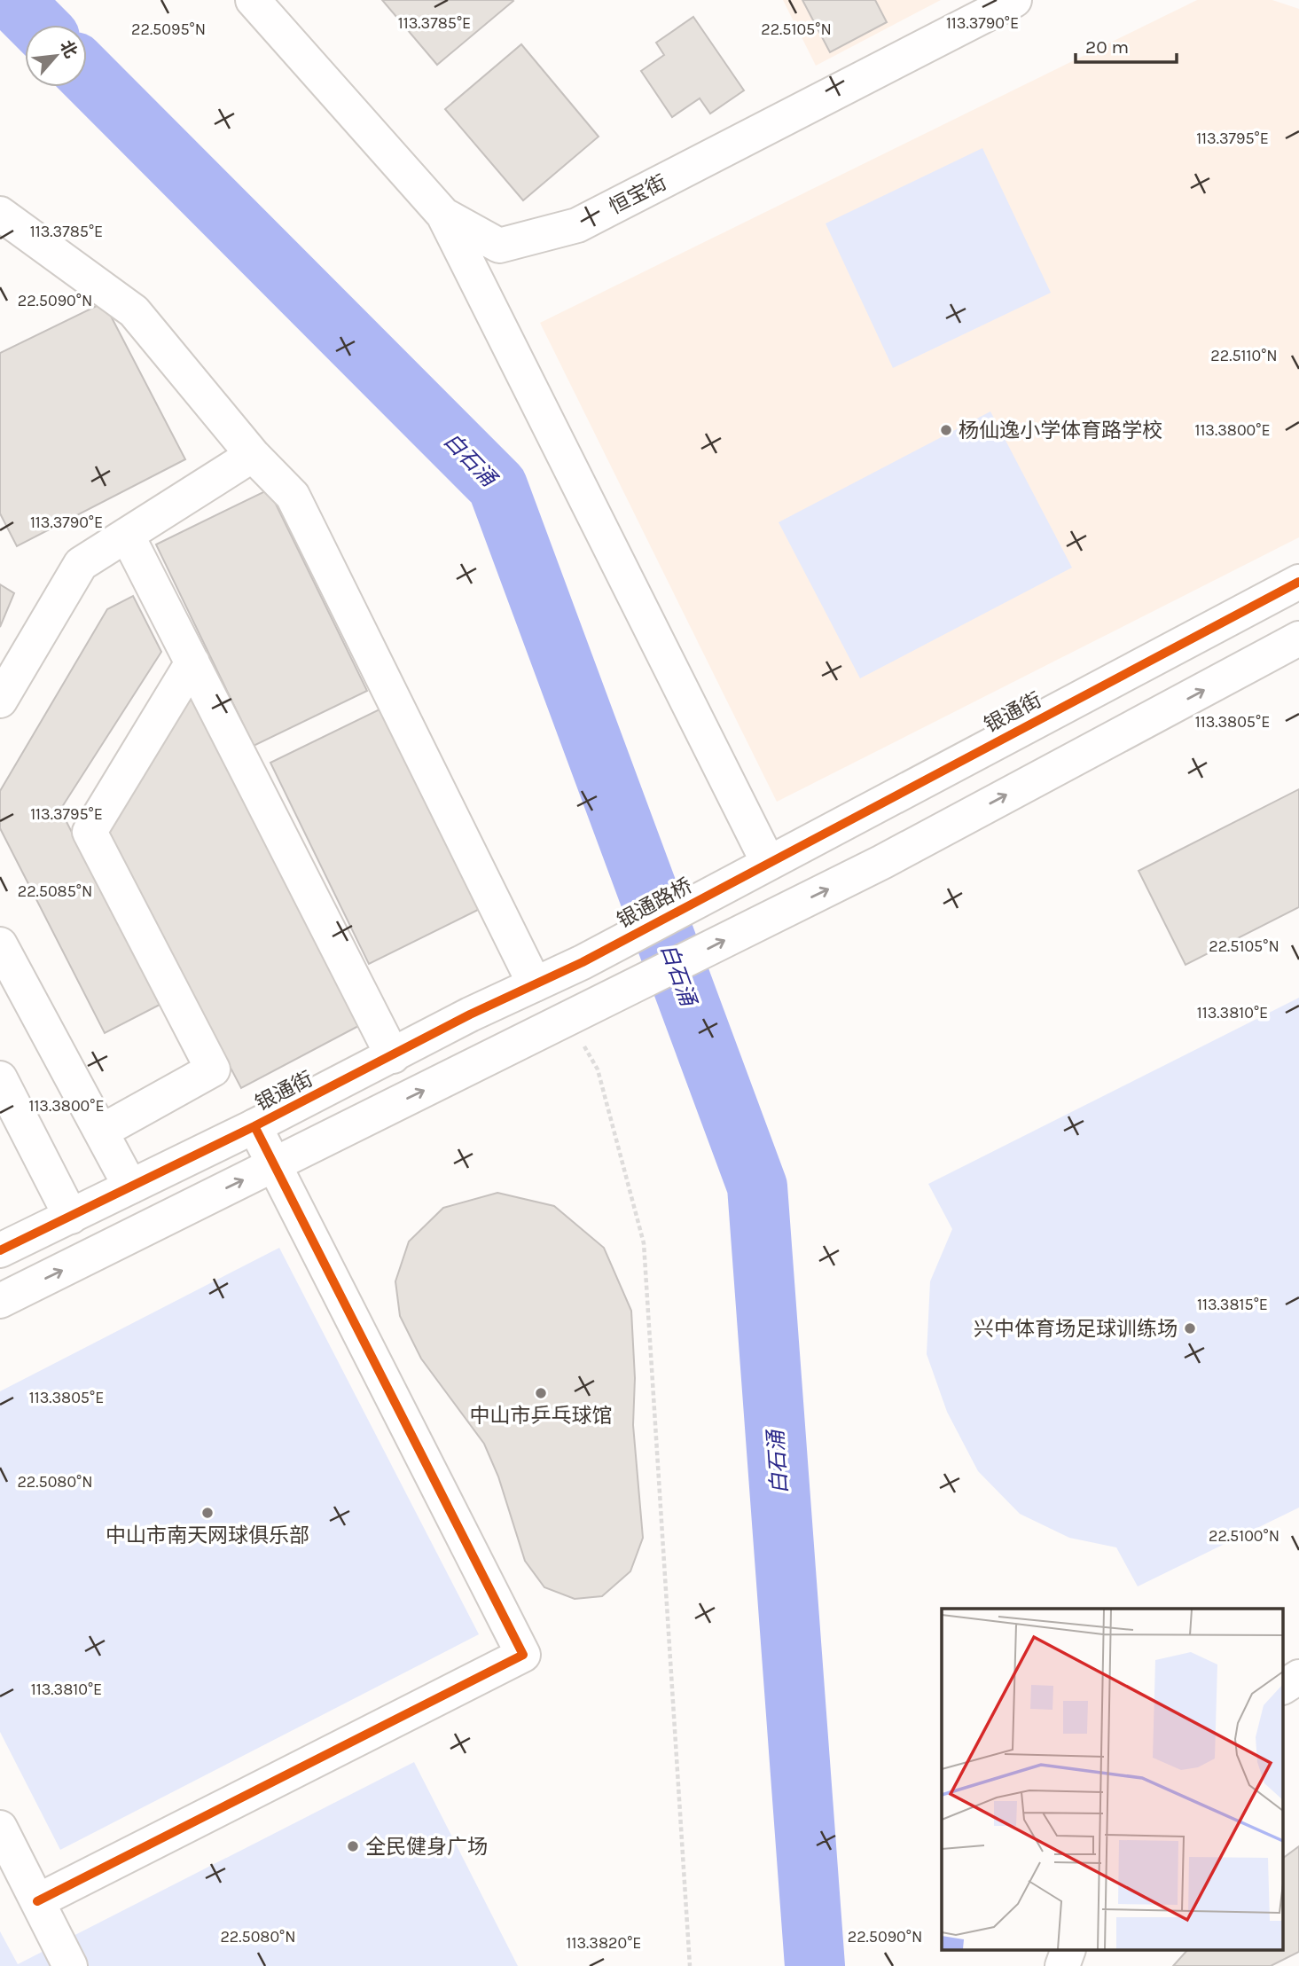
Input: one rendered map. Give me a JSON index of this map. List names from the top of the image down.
{
  "streets": {
    "street": ["恒宝街", "银通街", "银通路桥"]
  },
  "crossings": [
    ["银通街", "银通路桥"]
  ],
  "water": ["白石涌"],
  "places": [
    "杨仙逸小学体育路学校",
    "兴中体育场足球训练场",
    "中山市乒乓球馆",
    "中山市南天网球俱乐部",
    "全民健身广场"
  ],
  "scale_bar": "20 m",
  "north": "top right",
  "coordinates": [
    "113.3785°E",
    "113.3790°E",
    "22.5095°N",
    "22.5105°N",
    "113.3795°E",
    "22.5090°N",
    "22.5110°N",
    "113.3800°E",
    "113.3805°E",
    "22.5085°N",
    "113.3810°E",
    "113.3815°E",
    "22.5080°N",
    "22.5100°N",
    "113.3820°E"
  ]
}
